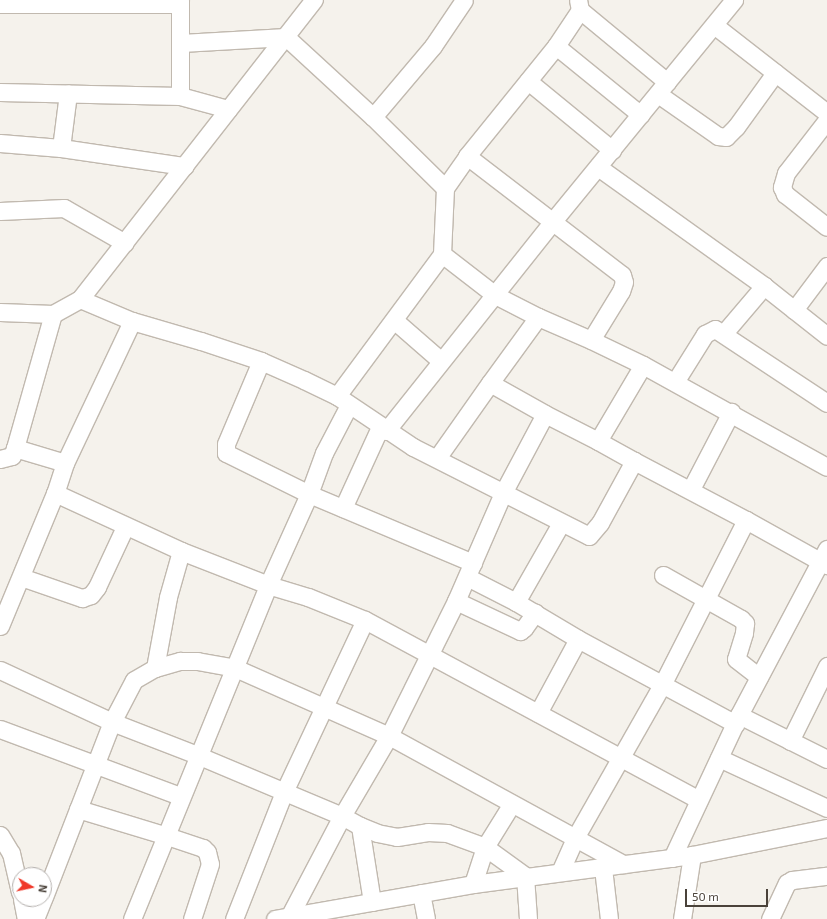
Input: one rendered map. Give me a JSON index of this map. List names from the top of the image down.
{
  "scale_bar": "50 m",
  "north": "right"
}
